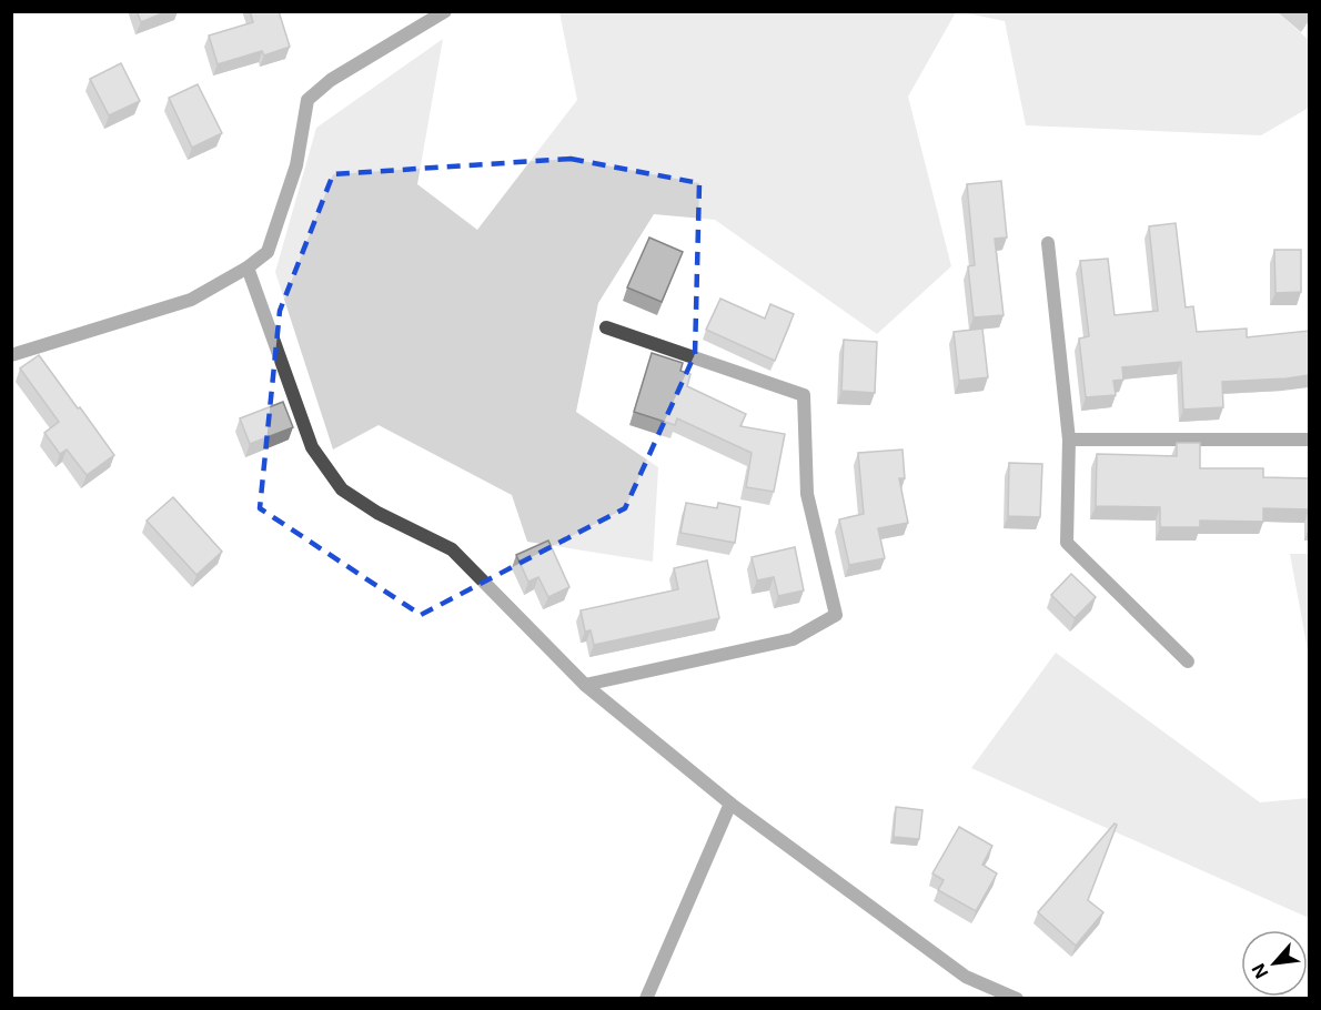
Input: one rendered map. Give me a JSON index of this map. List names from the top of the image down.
{
  "north": "bottom left"
}
